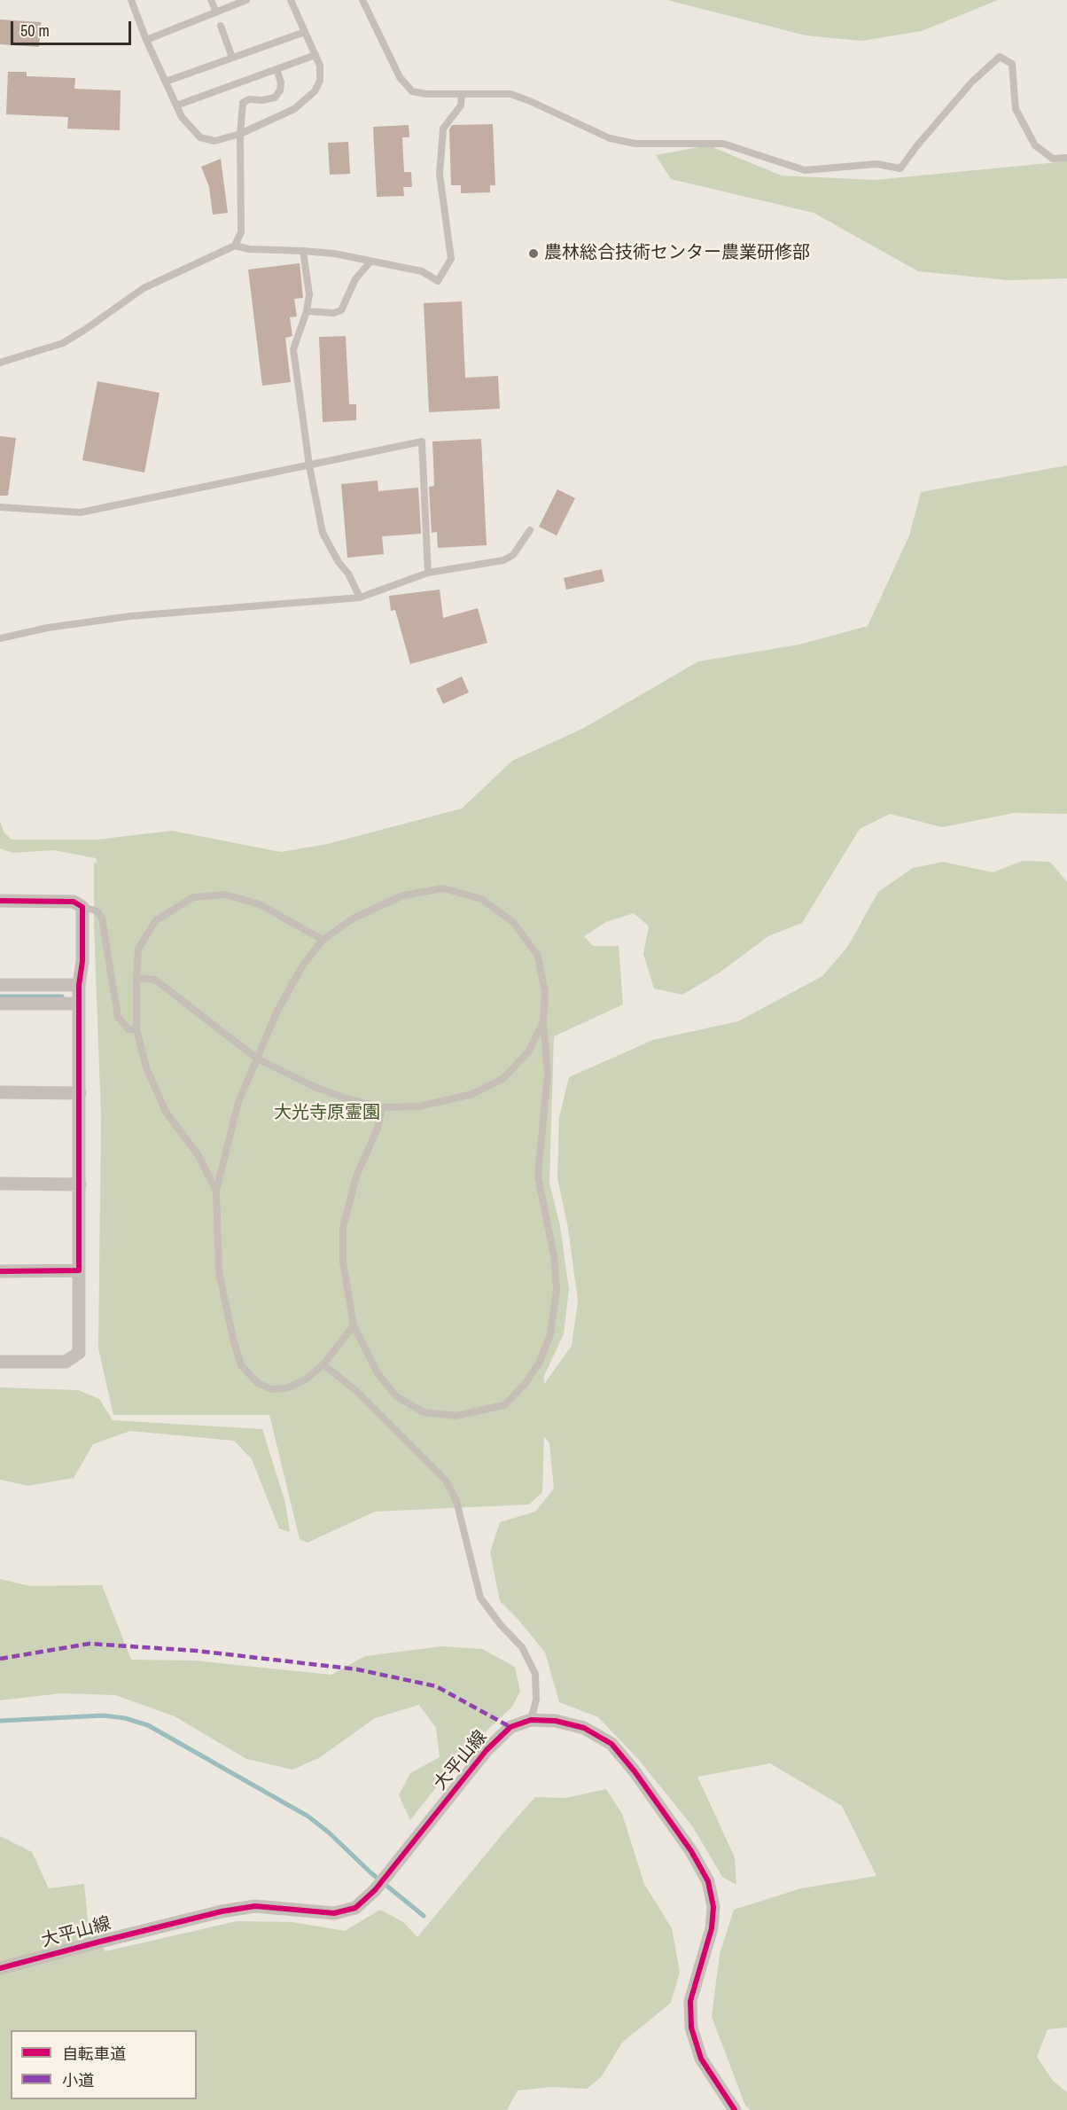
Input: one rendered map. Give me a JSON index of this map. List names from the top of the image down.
{
  "streets": {
    "street": ["大平山線"]
  },
  "parks": ["大光寺原霊園"],
  "places": ["農林総合技術センター農業研修部"],
  "legend": ["自転車道", "小道"],
  "scale_bar": "50 m"
}
